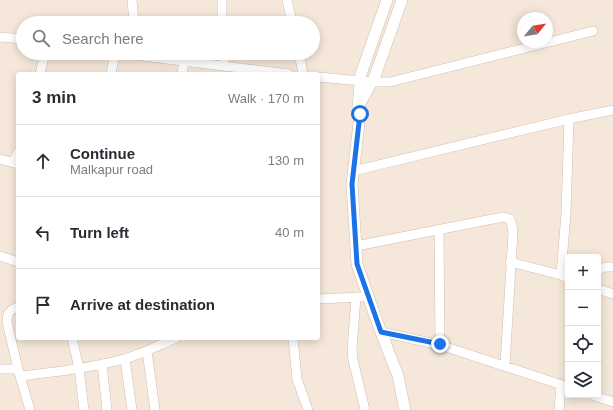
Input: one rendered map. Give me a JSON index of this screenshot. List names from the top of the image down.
{
  "north": "top right",
  "page": {
    "search": "Search here",
    "heading": ["3 min", "Walk · 170 m"],
    "list": [
      ["Continue", "Malkapur road", "130 m"],
      ["Turn left", "40 m"],
      "Arrive at destination"
    ],
    "map_buttons": ["+", "−"]
  }
}
